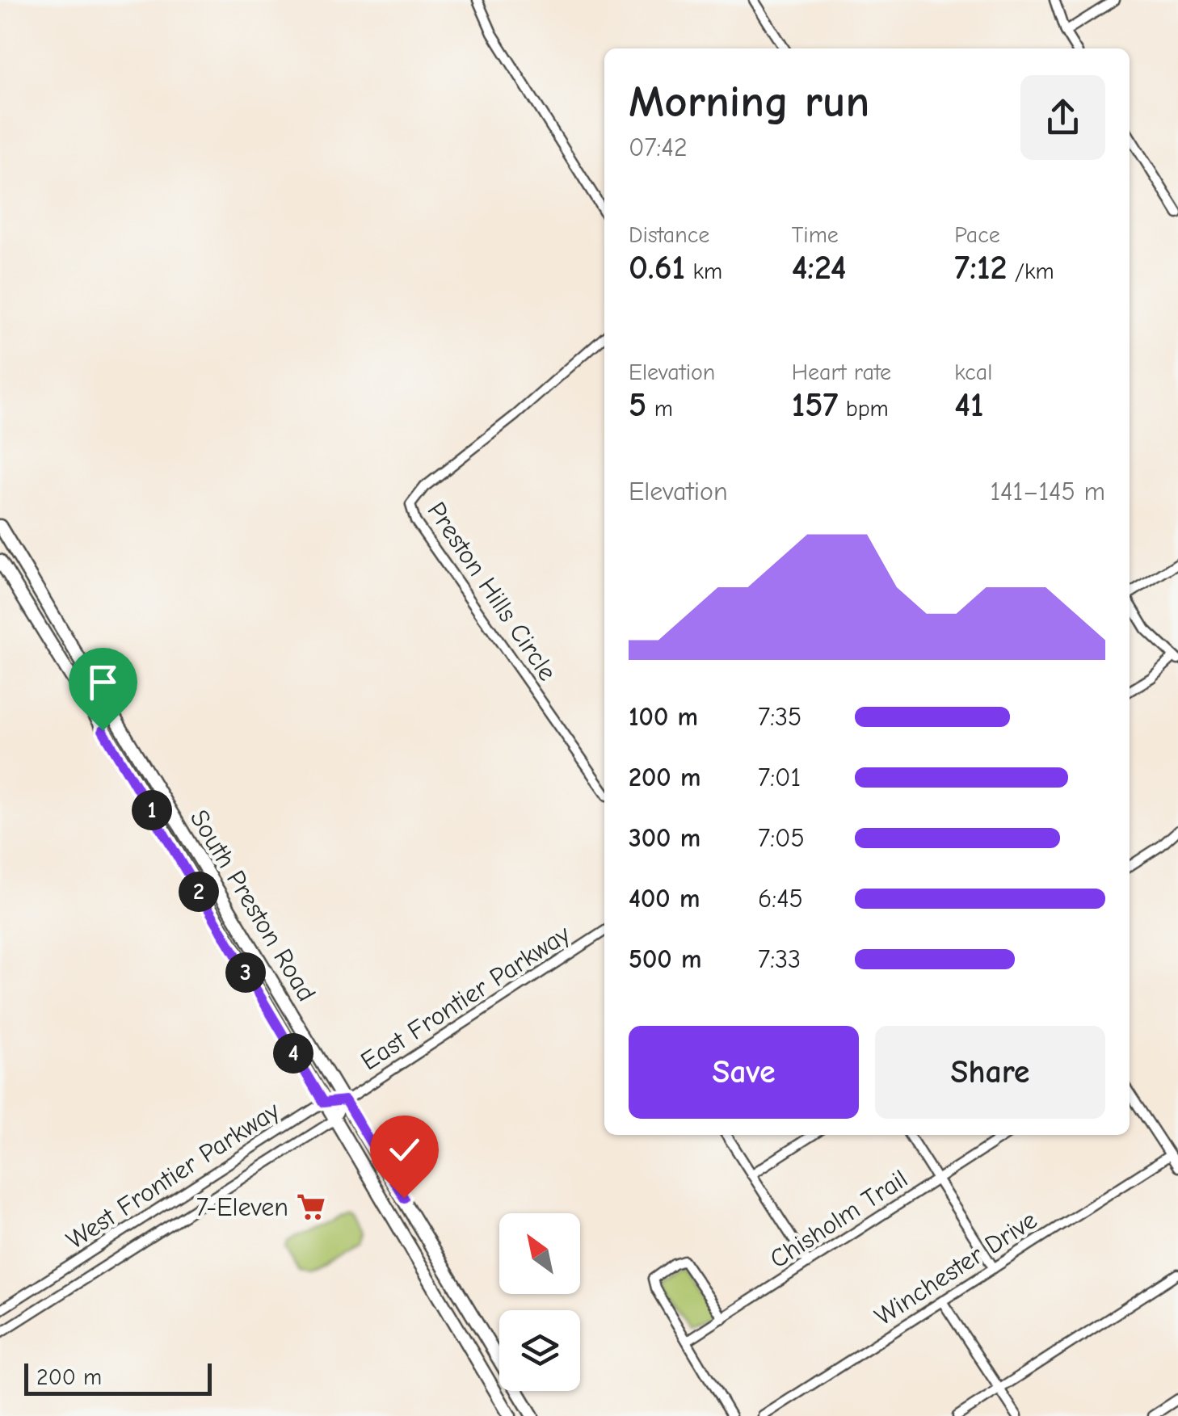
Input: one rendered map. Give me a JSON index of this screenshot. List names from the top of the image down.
{
  "streets": {
    "main road": ["South Preston Road"],
    "street": [
      "Preston Hills Circle",
      "East Frontier Parkway",
      "West Frontier Parkway",
      "Chisholm Trail",
      "Winchester Drive"
    ]
  },
  "crossings": [
    ["South Preston Road", "East Frontier Parkway"],
    ["South Preston Road", "West Frontier Parkway"],
    ["East Frontier Parkway", "West Frontier Parkway"]
  ],
  "places": {
    "supermarket": ["7-Eleven"]
  },
  "scale_bar": "200 m",
  "north": "top left",
  "page": {
    "heading": ["Morning run", "07:42"],
    "stats": [
      ["Distance", "0.61 km"],
      ["Time", "4:24"],
      ["Pace", "7:12 /km"],
      ["Elevation", "5 m"],
      ["Heart rate", "157 bpm"],
      ["kcal", "41"]
    ],
    "chart": ["Elevation", "141–145 m"],
    "list": [
      {
        "name": "100 m",
        "note": "7:35"
      },
      {
        "name": "200 m",
        "note": "7:01"
      },
      {
        "name": "300 m",
        "note": "7:05"
      },
      {
        "name": "400 m",
        "note": "6:45"
      },
      {
        "name": "500 m",
        "note": "7:33"
      }
    ],
    "pins": [
      "1",
      "2",
      "3",
      "4"
    ],
    "buttons": ["Save", "Share"],
    "scale": "200 m"
  }
}
